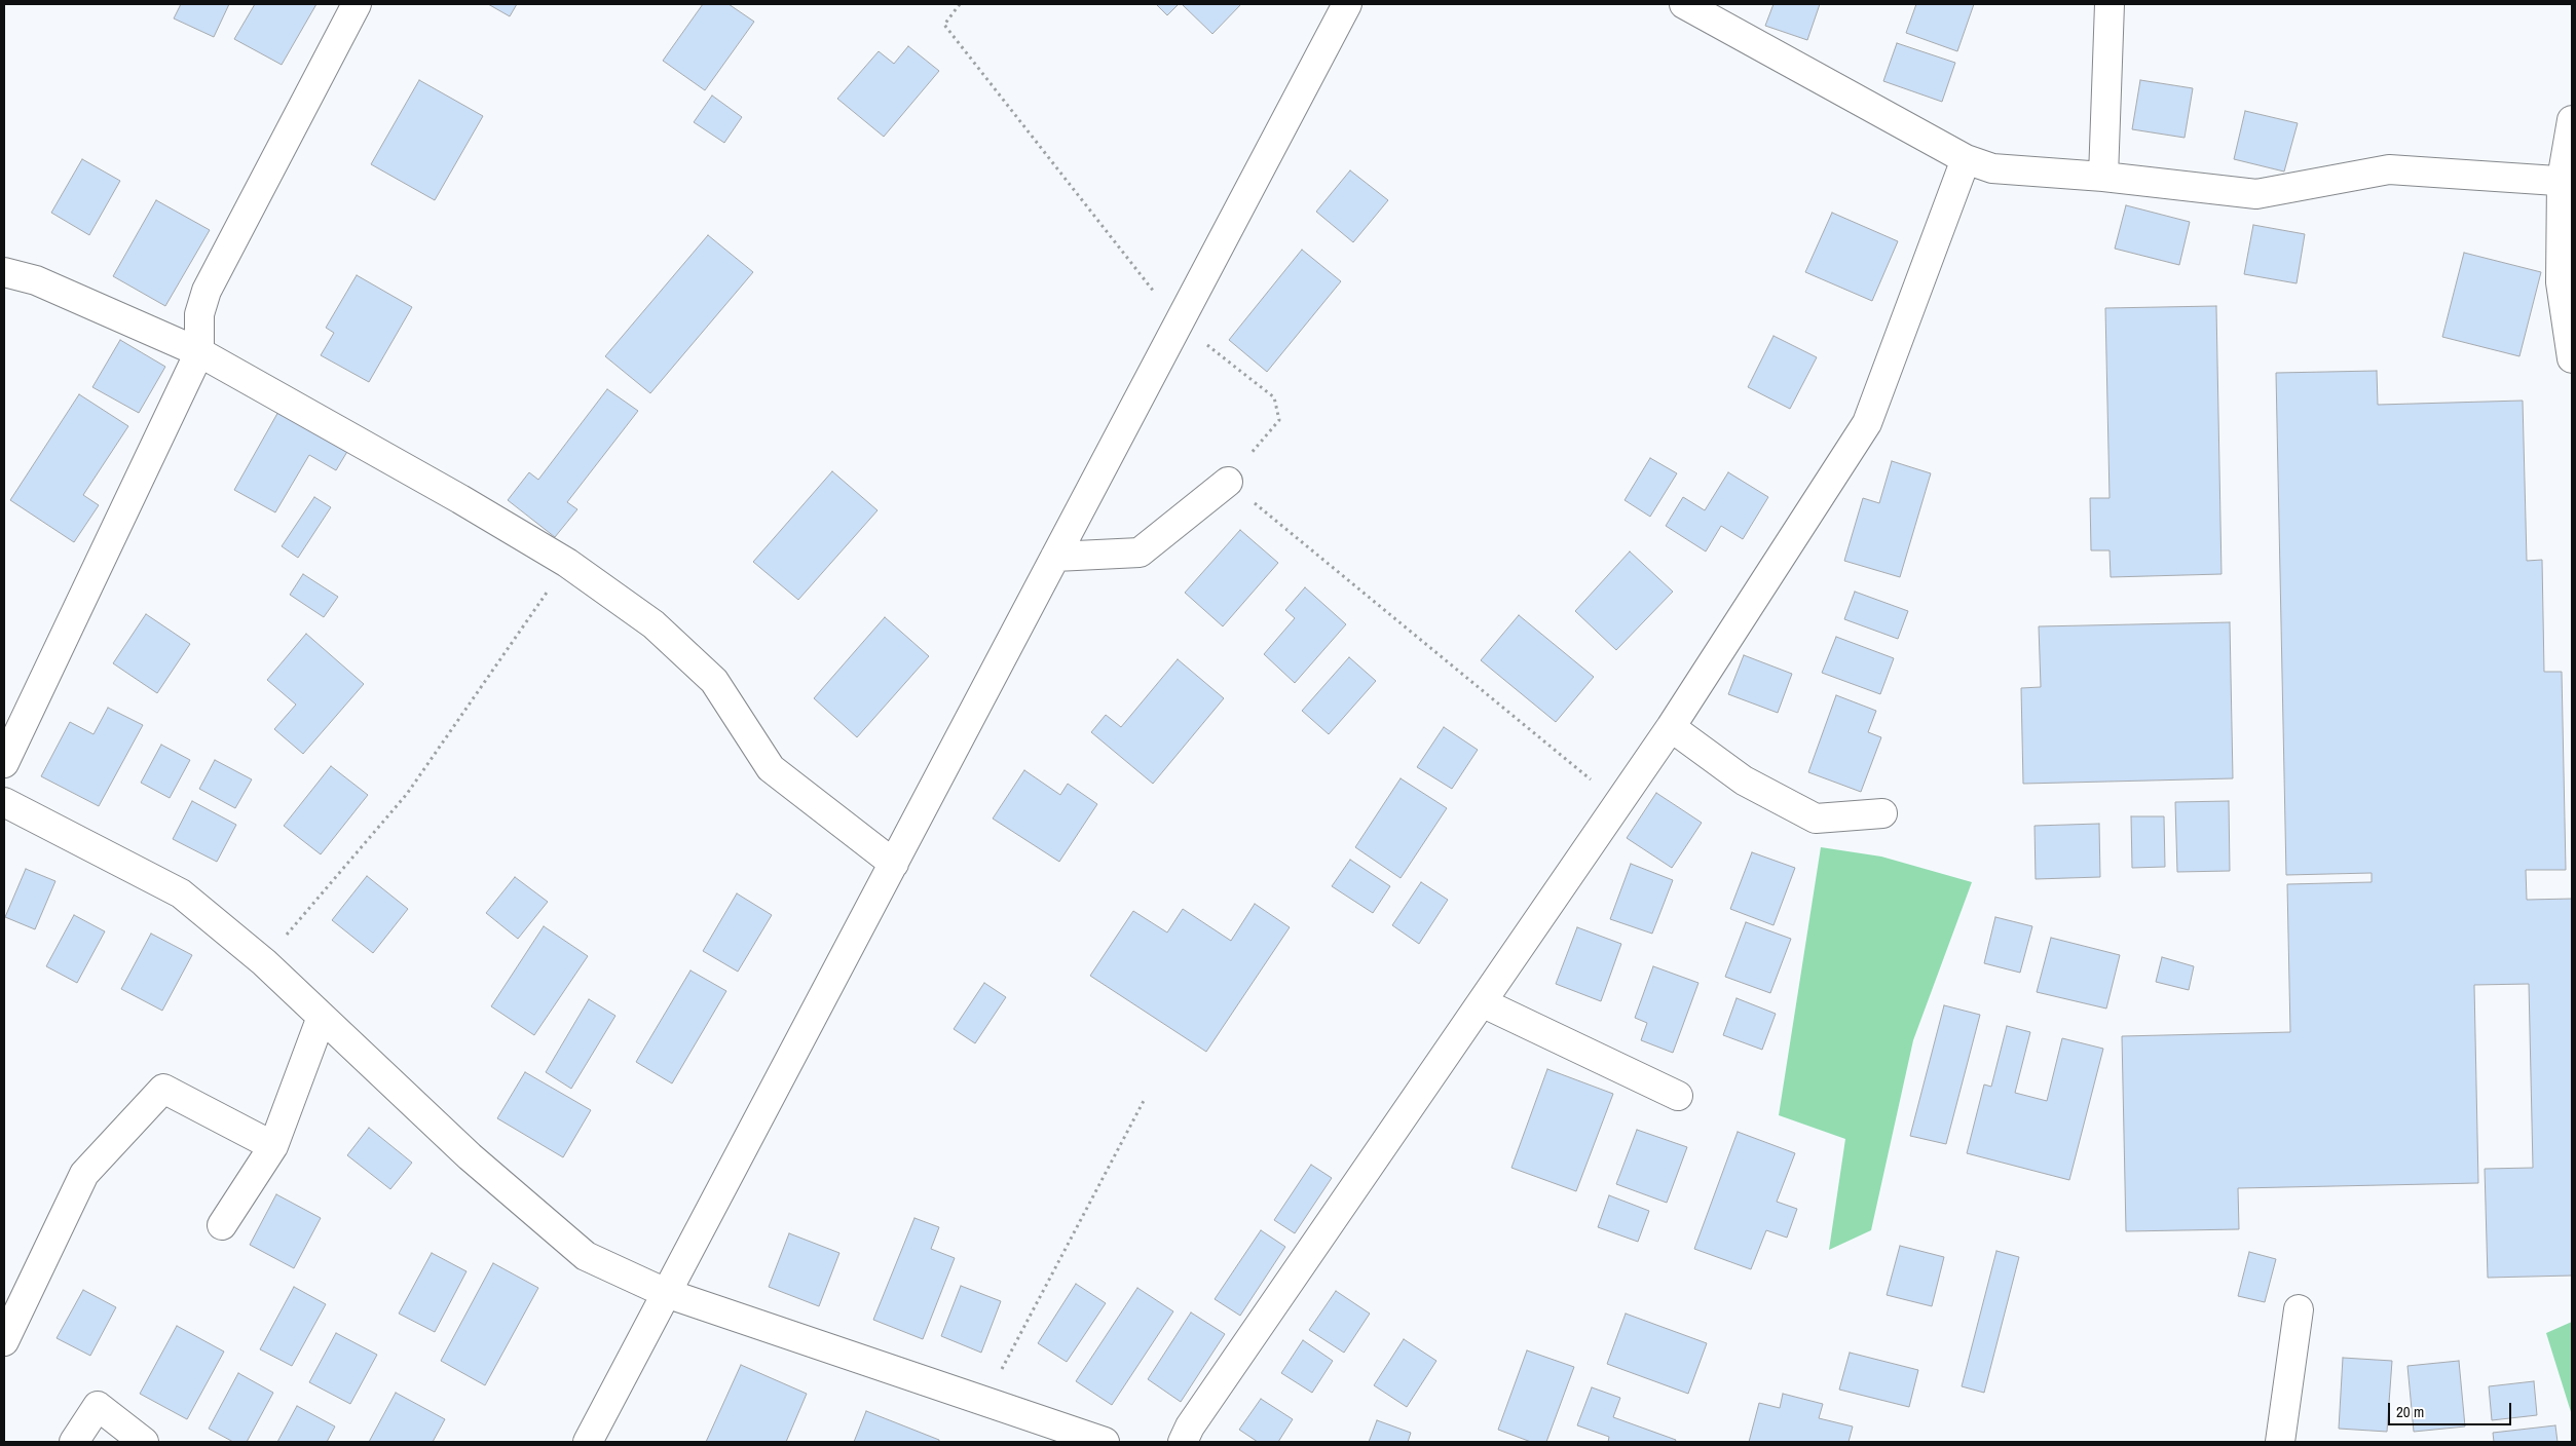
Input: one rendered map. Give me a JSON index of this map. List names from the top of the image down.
{
  "scale_bar": "20 m"
}
